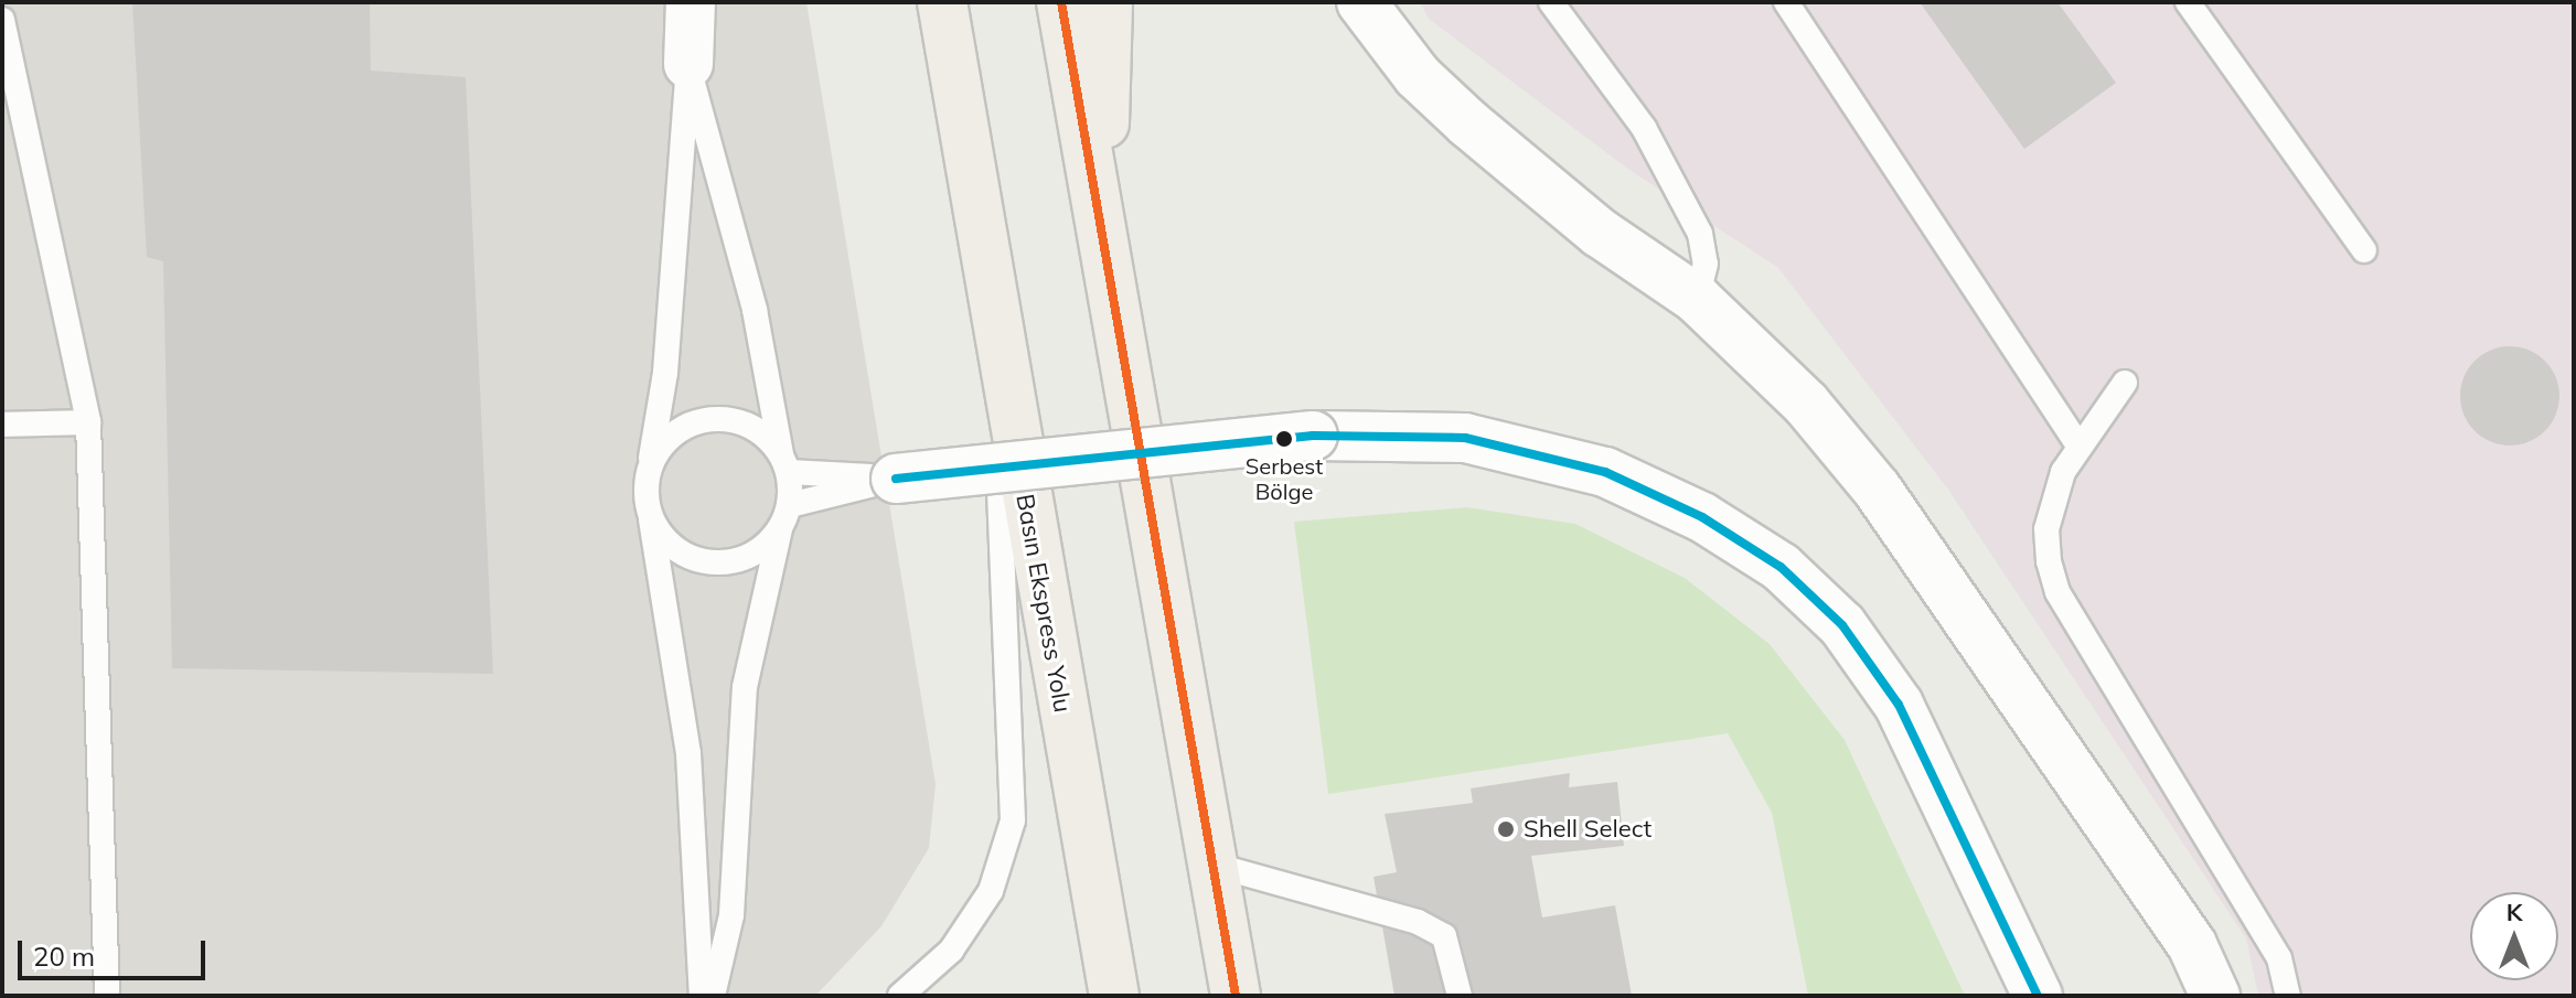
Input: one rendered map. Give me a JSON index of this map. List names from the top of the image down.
{
  "streets": {
    "main road": ["Basın Ekspress Yolu"]
  },
  "places": ["Serbest Bölge", "Shell Select"],
  "scale_bar": "20 m",
  "north": "top"
}
